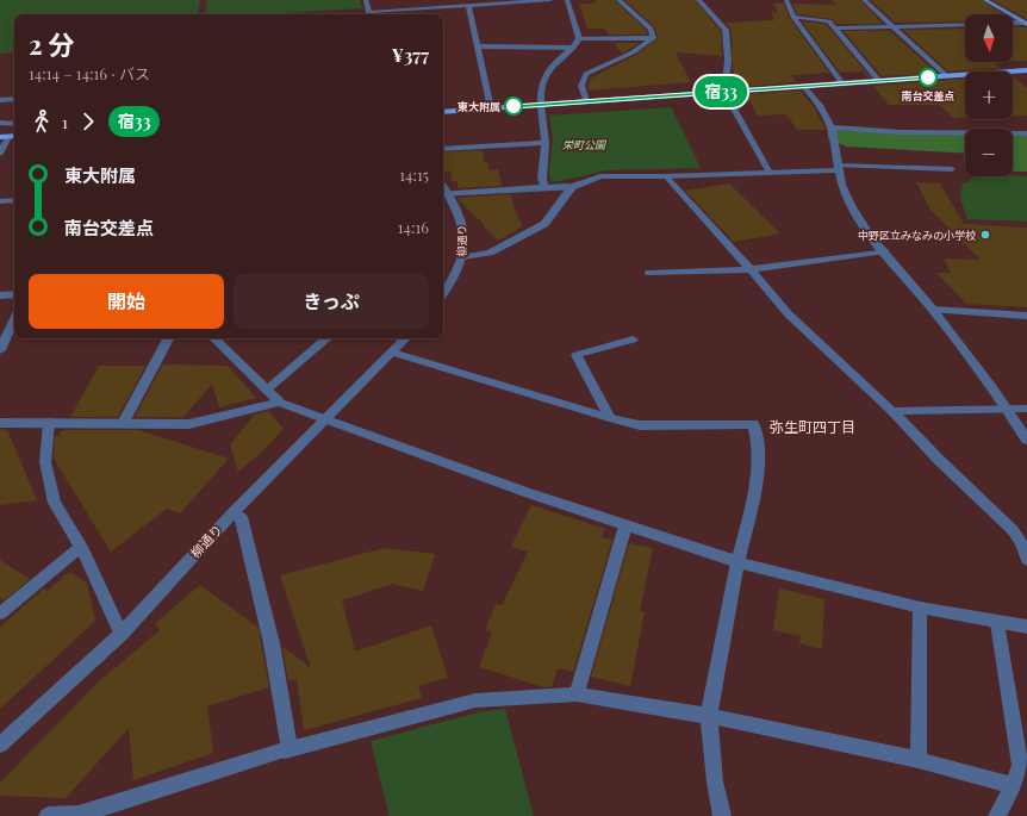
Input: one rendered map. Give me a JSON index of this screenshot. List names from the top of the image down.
{
  "streets": {
    "street": ["柳通り"]
  },
  "districts": ["弥生町四丁目"],
  "parks": ["栄町公園"],
  "places": ["南台交差点", "東大附属", "中野区立みなみの小学校"],
  "lines": ["bus line 宿33"],
  "north": "bottom",
  "page": {
    "on_map": "宿33",
    "map_buttons": ["+", "−"],
    "heading": ["2 分", "14:14 – 14:16 · バス", "¥377"],
    "legs": ["1", "宿33"],
    "list": [
      {
        "name": "東大附属",
        "value": "14:15"
      },
      {
        "name": "南台交差点",
        "value": "14:16"
      }
    ],
    "buttons": ["開始", "きっぷ"]
  }
}
